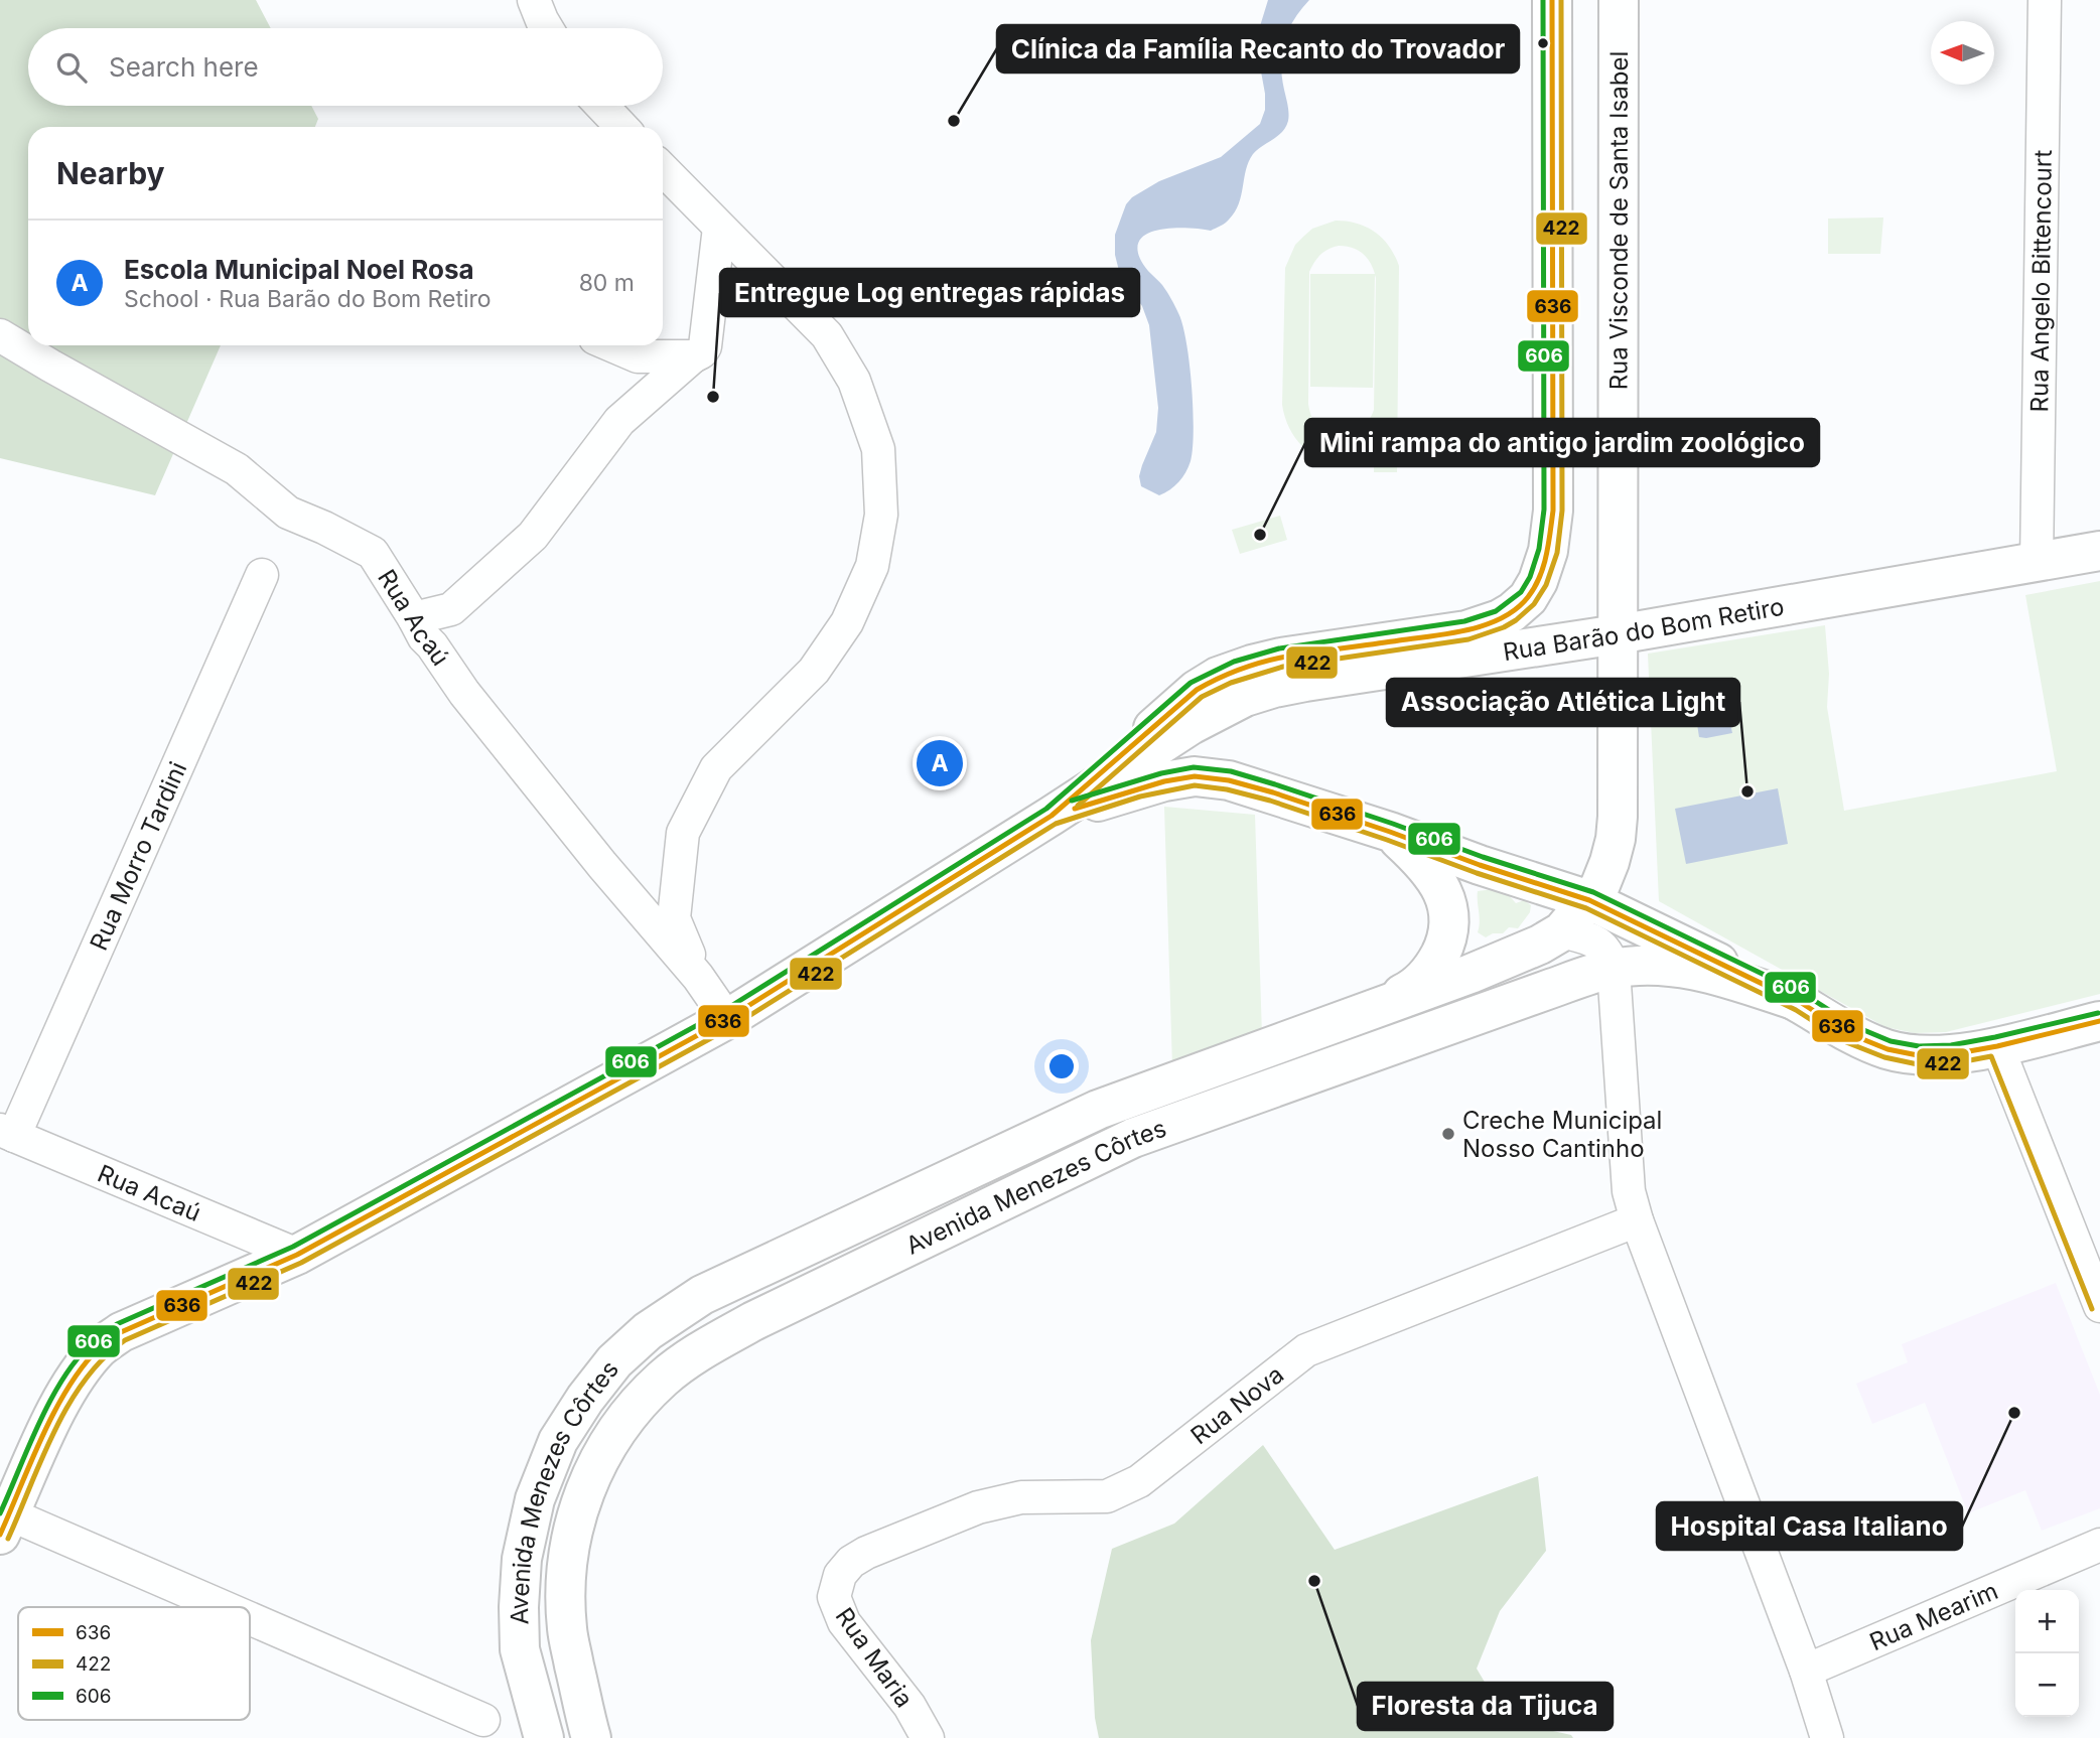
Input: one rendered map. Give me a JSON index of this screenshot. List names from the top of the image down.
{
  "streets": {
    "main road": ["Rua Visconde de Santa Isabel", "Rua Barão do Bom Retiro", "Avenida Menezes Côrtes"],
    "street": [
      "Rua Angelo Bittencourt",
      "Rua Acaú",
      "Rua Morro Tardini",
      "Rua Nova",
      "Rua Mearim",
      "Rua Maria"
    ]
  },
  "crossings": [
    ["Rua Visconde de Santa Isabel", "Rua Barão do Bom Retiro"],
    ["Rua Visconde de Santa Isabel", "Avenida Menezes Côrtes"],
    ["Rua Angelo Bittencourt", "Rua Barão do Bom Retiro"],
    ["Rua Acaú", "Rua Barão do Bom Retiro"],
    ["Rua Acaú", "Rua Morro Tardini"],
    ["Rua Nova", "Rua Maria"]
  ],
  "places": [
    "Clínica da Família Recanto do Trovador",
    "Entregue Log entregas rápidas",
    "Mini rampa do antigo jardim zoológico",
    "Associação Atlética Light",
    "Creche Municipal Nosso Cantinho",
    "Hospital Casa Italiano",
    "Floresta da Tijuca"
  ],
  "lines": ["transit line 636", "transit line 422", "transit line 606"],
  "legend": ["636", "422", "606"],
  "north": "left",
  "page": {
    "search": "Search here",
    "heading": "Nearby",
    "list": [
      {
        "mark": "A",
        "name": "Escola Municipal Noel Rosa",
        "note": "School · Rua Barão do Bom Retiro",
        "value": "80 m"
      }
    ],
    "pins": "A",
    "map_buttons": ["+", "−"]
  }
}
